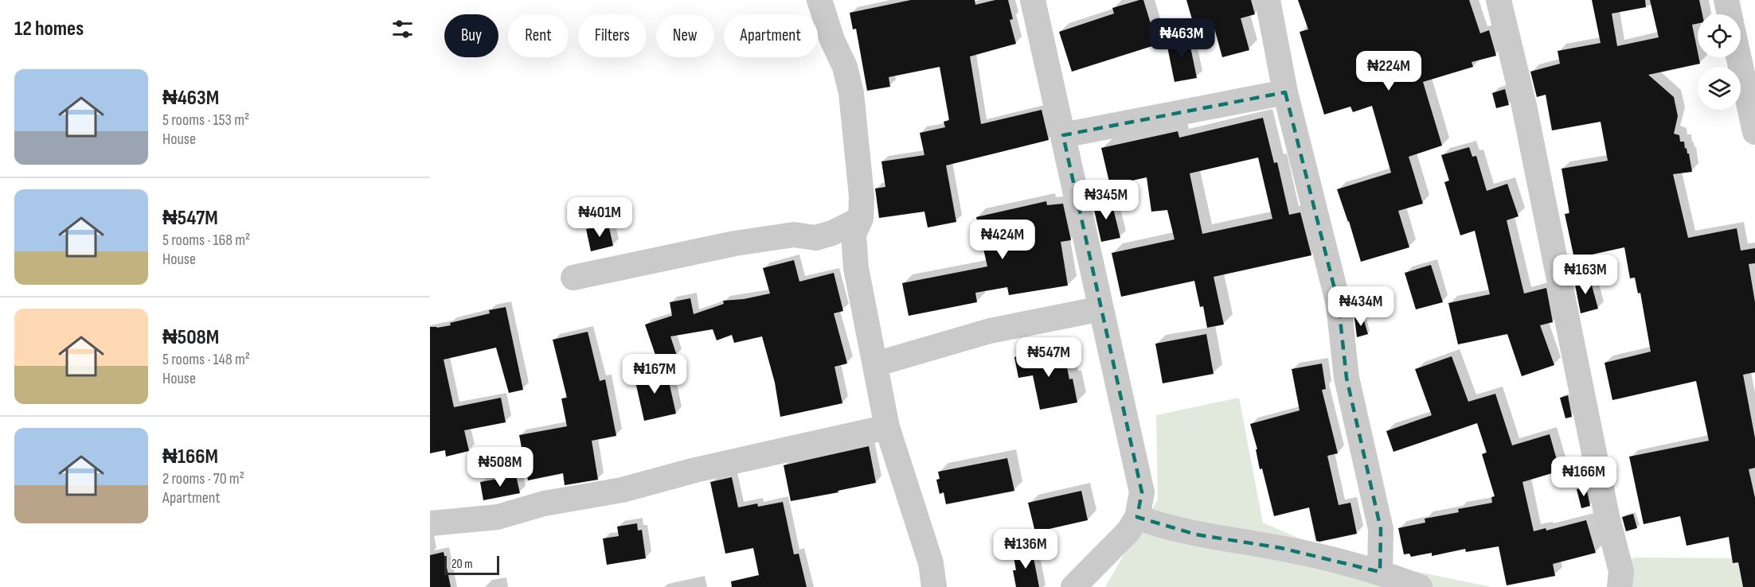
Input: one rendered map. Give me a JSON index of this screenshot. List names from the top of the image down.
{
  "scale_bar": "20 m",
  "page": {
    "heading": "12 homes",
    "chip": [
      "Buy",
      "Rent",
      "Filters",
      "New",
      "Apartment"
    ],
    "price": [
      "₦463M",
      "₦224M",
      "₦345M",
      "₦401M",
      "₦424M",
      "₦163M",
      "₦434M",
      "₦547M",
      "₦167M",
      "₦508M",
      "₦166M",
      "₦136M"
    ],
    "list": [
      {
        "name": "₦463M",
        "note": "5 rooms · 153 m² · House"
      },
      {
        "name": "₦547M",
        "note": "5 rooms · 168 m² · House"
      },
      {
        "name": "₦508M",
        "note": "5 rooms · 148 m² · House"
      },
      {
        "name": "₦166M",
        "note": "2 rooms · 70 m² · Apartment"
      }
    ],
    "scale": "20 m"
  }
}
